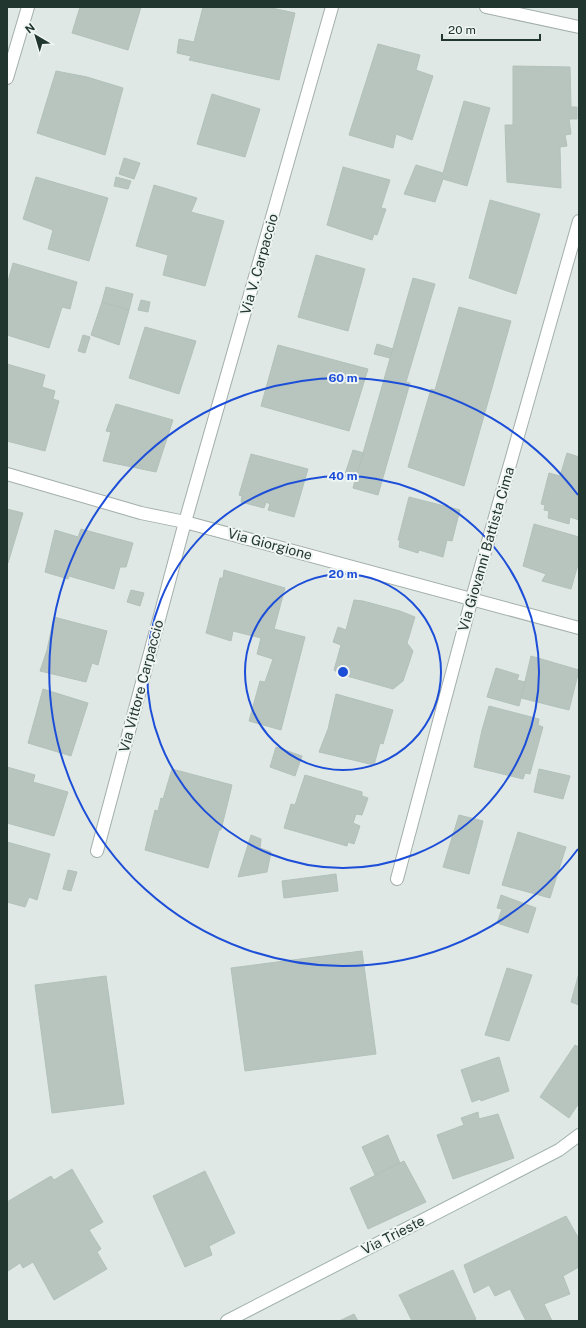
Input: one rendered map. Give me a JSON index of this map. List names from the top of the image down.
{
  "streets": {
    "street": [
      "Via V. Carpaccio",
      "Via Giorgione",
      "Via Giovanni Battista Cima",
      "Via Vittore Carpaccio",
      "Via Trieste"
    ]
  },
  "crossings": [
    ["Via V. Carpaccio", "Via Giorgione"],
    ["Via V. Carpaccio", "Via Vittore Carpaccio"],
    ["Via Giorgione", "Via Giovanni Battista Cima"],
    ["Via Giorgione", "Via Vittore Carpaccio"]
  ],
  "scale_bar": "20 m",
  "north": "top left",
  "rings": ["60 m", "40 m", "20 m"]
}
